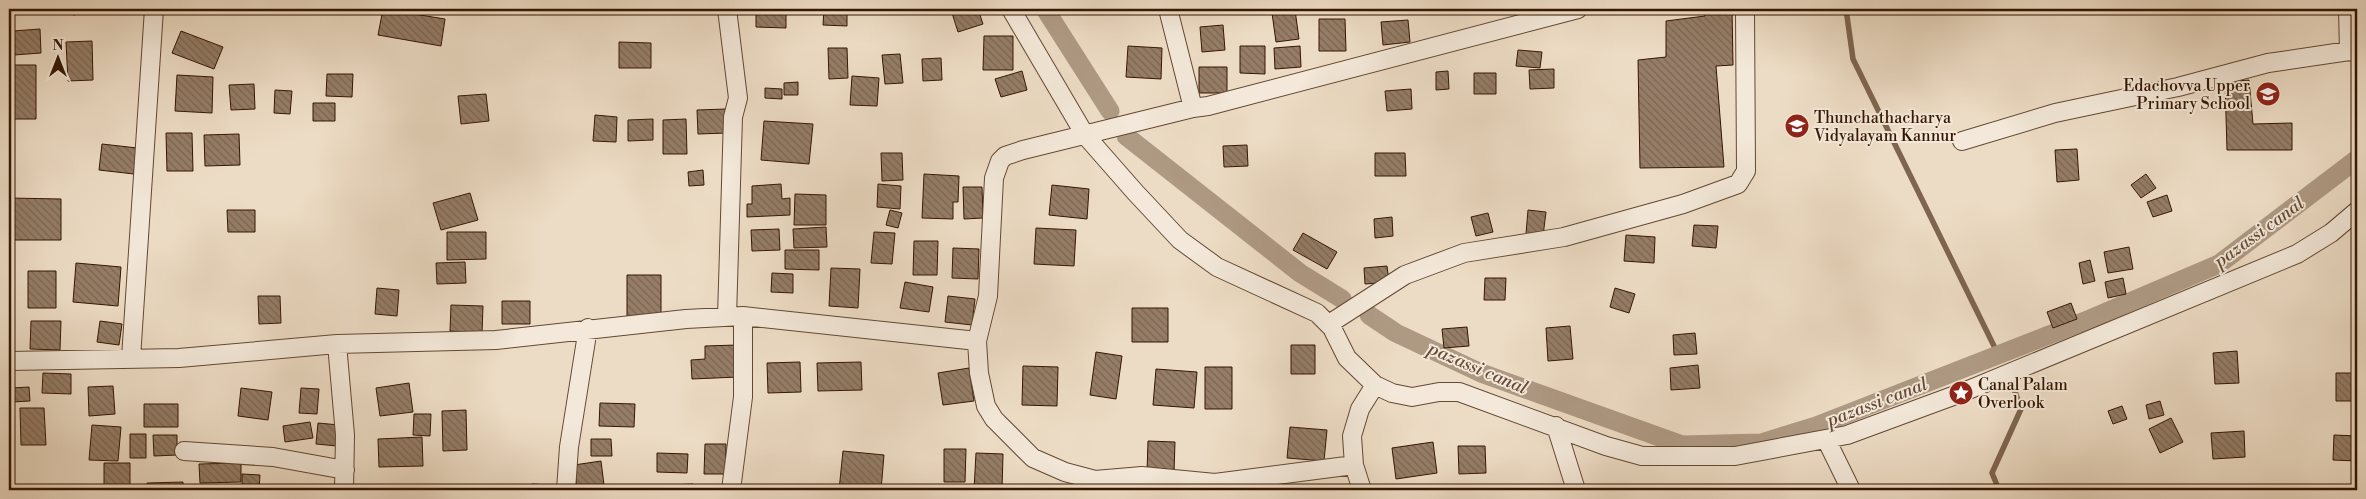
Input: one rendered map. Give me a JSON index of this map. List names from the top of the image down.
{
  "water": ["pazassi canal"],
  "places": {
    "school or university": ["Edachovva Upper Primary School", "Thunchathacharya Vidyalayam Kannur"],
    "place": ["Canal Palam Overlook"]
  },
  "north": "top"
}
